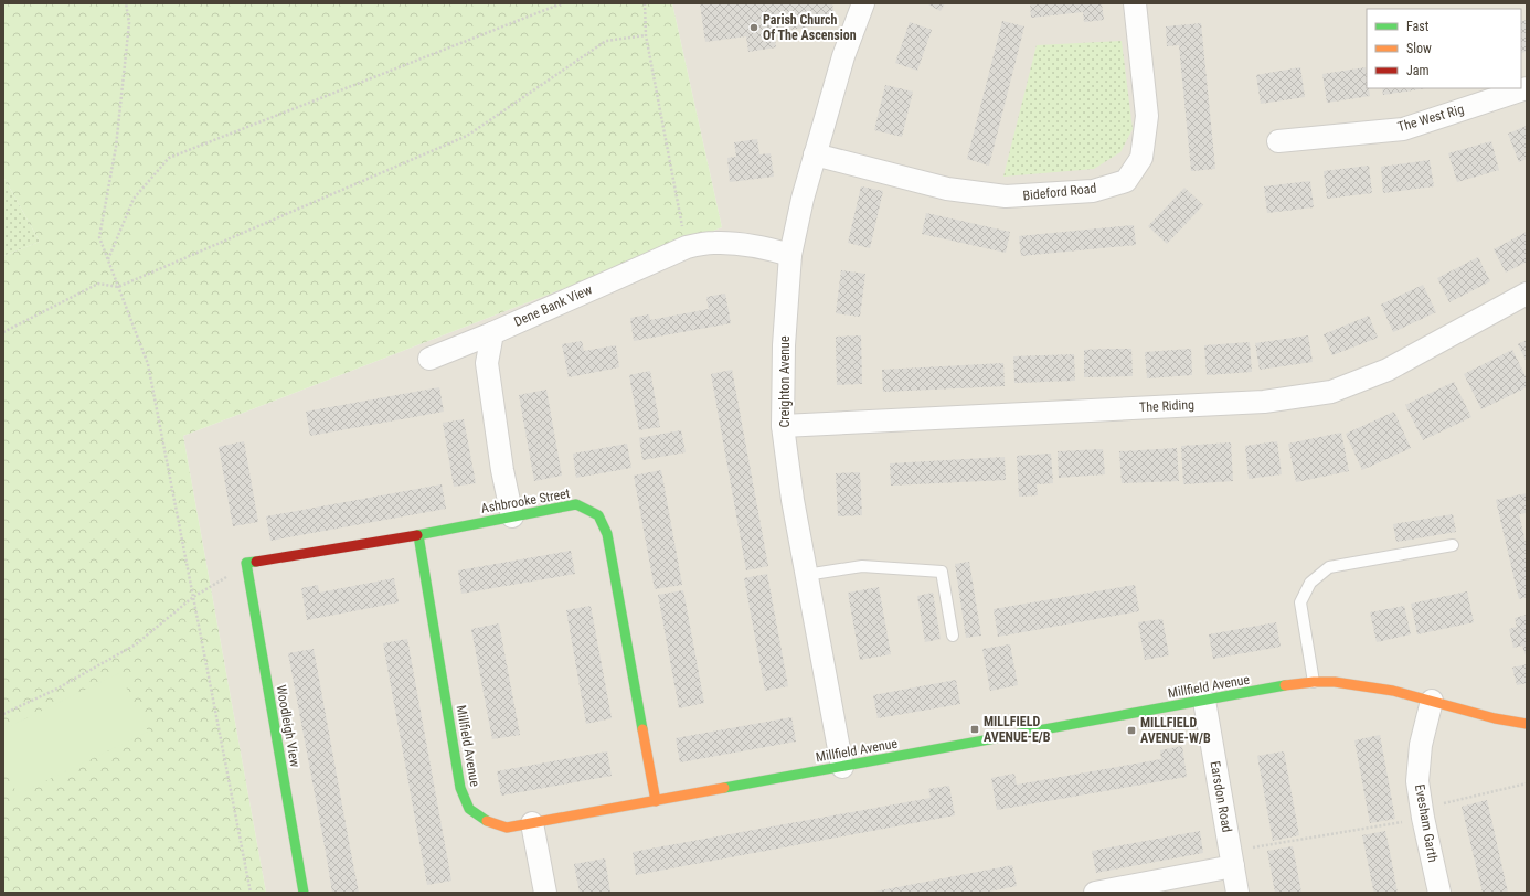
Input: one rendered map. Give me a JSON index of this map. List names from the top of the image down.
{
  "streets": {
    "street": [
      "The West Rig",
      "Bideford Road",
      "Dene Bank View",
      "Creighton Avenue",
      "The Riding",
      "Ashbrooke Street",
      "Millfield Avenue",
      "Woodleigh View",
      "Earsdon Road",
      "Evesham Garth"
    ]
  },
  "crossings": [
    ["Bideford Road", "Creighton Avenue"],
    ["Dene Bank View", "Creighton Avenue"],
    ["Creighton Avenue", "The Riding"],
    ["Creighton Avenue", "Millfield Avenue"],
    ["Ashbrooke Street", "Millfield Avenue"],
    ["Ashbrooke Street", "Woodleigh View"],
    ["Millfield Avenue", "Earsdon Road"],
    ["Millfield Avenue", "Evesham Garth"]
  ],
  "places": {
    "other": ["Parish Church Of The Ascension"],
    "transit": ["MILLFIELD AVENUE-E/B", "MILLFIELD AVENUE-W/B"]
  },
  "legend": ["Fast", "Slow", "Jam"]
}
